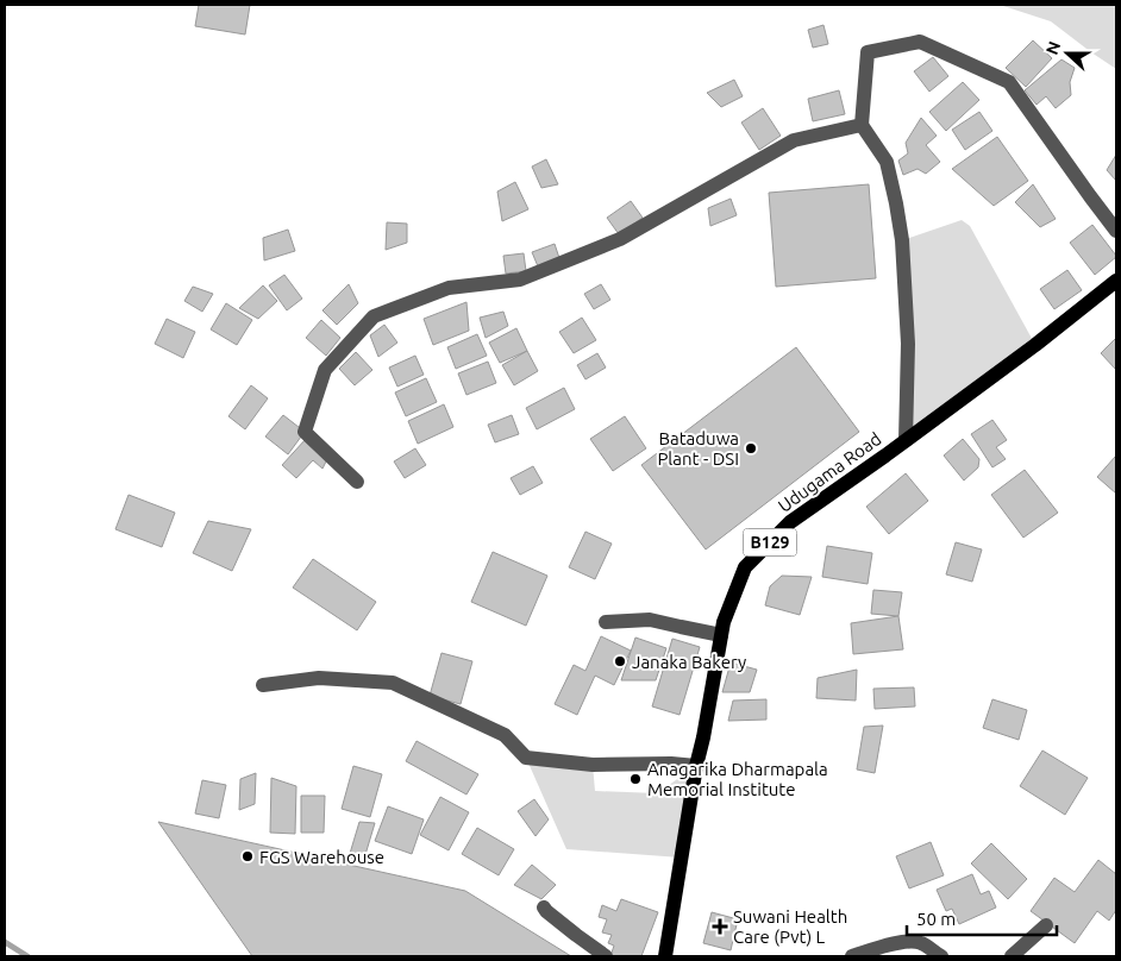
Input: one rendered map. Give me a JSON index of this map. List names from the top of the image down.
{
  "streets": {
    "main road": ["Udugama Road", "B129"]
  },
  "places": {
    "other": [
      "Bataduwa Plant - DSI",
      "Janaka Bakery",
      "Anagarika Dharmapala Memorial Institute",
      "FGS Warehouse"
    ],
    "health": ["Suwani Health Care (Pvt) L"]
  },
  "scale_bar": "50 m",
  "north": "left"
}
